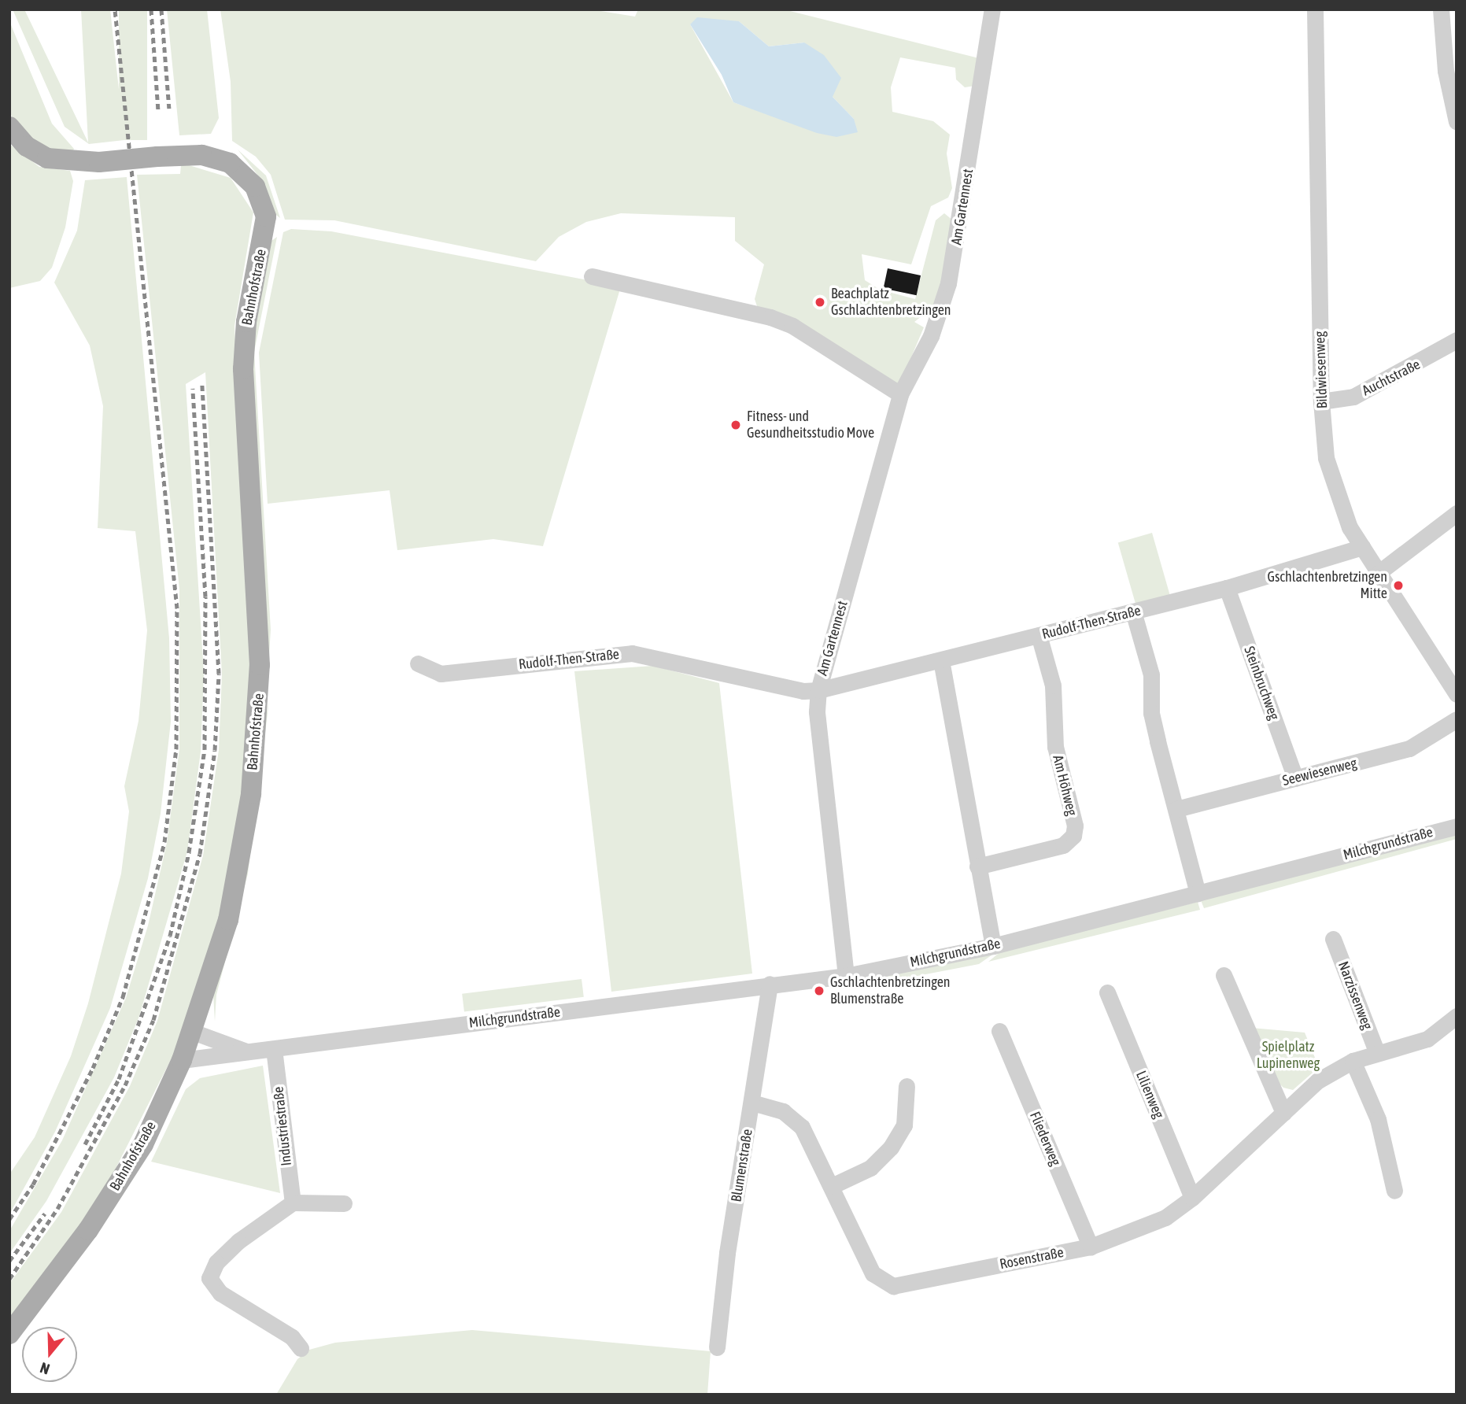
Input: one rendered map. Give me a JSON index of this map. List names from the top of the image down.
{
  "streets": {
    "main road": ["Bahnhofstraße"],
    "street": [
      "Am Gartennest",
      "Bildwiesenweg",
      "Auchtstraße",
      "Rudolf-Then-Straße",
      "Steinbruchweg",
      "Seewiesenweg",
      "Am Höhweg",
      "Milchgrundstraße",
      "Narzissenweg",
      "Lilienweg",
      "Industriestraße",
      "Fliederweg",
      "Blumenstraße",
      "Rosenstraße"
    ]
  },
  "crossings": [
    ["Am Gartennest", "Rudolf-Then-Straße"],
    ["Bahnhofstraße", "Milchgrundstraße"],
    ["Bildwiesenweg", "Auchtstraße"],
    ["Bildwiesenweg", "Rudolf-Then-Straße"],
    ["Rudolf-Then-Straße", "Steinbruchweg"],
    ["Rudolf-Then-Straße", "Am Höhweg"],
    ["Steinbruchweg", "Seewiesenweg"],
    ["Milchgrundstraße", "Industriestraße"],
    ["Milchgrundstraße", "Blumenstraße"],
    ["Narzissenweg", "Rosenstraße"],
    ["Lilienweg", "Rosenstraße"],
    ["Fliederweg", "Rosenstraße"],
    ["Blumenstraße", "Rosenstraße"]
  ],
  "parks": ["Spielplatz Lupinenweg"],
  "places": [
    "Beachplatz Gschlachtenbretzingen",
    "Fitness- und Gesundheitsstudio Move",
    "Gschlachtenbretzingen Mitte",
    "Gschlachtenbretzingen Blumenstraße"
  ],
  "north": "bottom"
}
